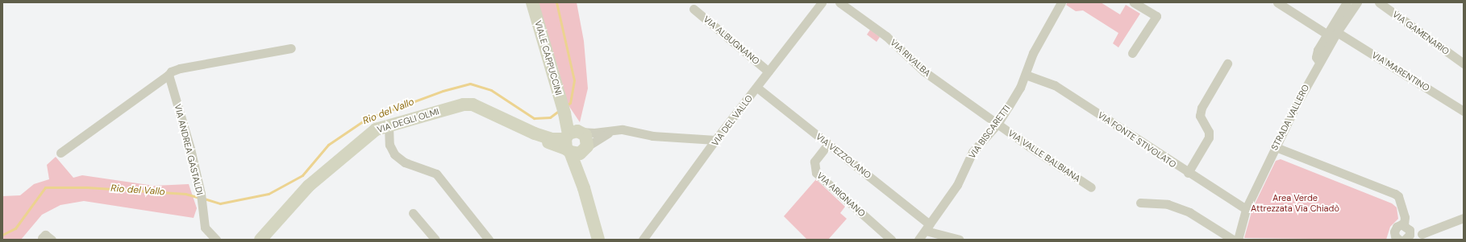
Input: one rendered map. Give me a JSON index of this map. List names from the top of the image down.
{
  "streets": {
    "main road": ["VIALE CAPPUCCINI", "VIA DEGLI OLMI"],
    "street": [
      "VIA GAMENARIO",
      "VIA ALBUGNANO",
      "VIA RIVALBA",
      "VIA MARENTINO",
      "STRADA VALLERO",
      "VIA DEL VALLO",
      "VIA BISCARETTI",
      "VIA FONTE STIVOLATO",
      "VIA ANDREA GASTALDI",
      "VIA VEZZOLANO",
      "VIA VALLE BALBIANA",
      "VIA ARIGNANO"
    ]
  },
  "crossings": [
    ["VIA ALBUGNANO", "VIA DEL VALLO"],
    ["VIALE CAPPUCCINI", "VIA DEGLI OLMI"],
    ["VIA RIVALBA", "VIA BISCARETTI"],
    ["VIA RIVALBA", "VIA VALLE BALBIANA"],
    ["VIA MARENTINO", "STRADA VALLERO"],
    ["STRADA VALLERO", "VIA FONTE STIVOLATO"],
    ["VIA DEL VALLO", "VIA VEZZOLANO"],
    ["VIA BISCARETTI", "VIA FONTE STIVOLATO"],
    ["VIA BISCARETTI", "VIA VEZZOLANO"],
    ["VIA BISCARETTI", "VIA VALLE BALBIANA"],
    ["VIA VEZZOLANO", "VIA ARIGNANO"]
  ],
  "water": ["Rio del Vallo"],
  "parks": ["Area Verde Attrezzata Via Chiadò"]
}
